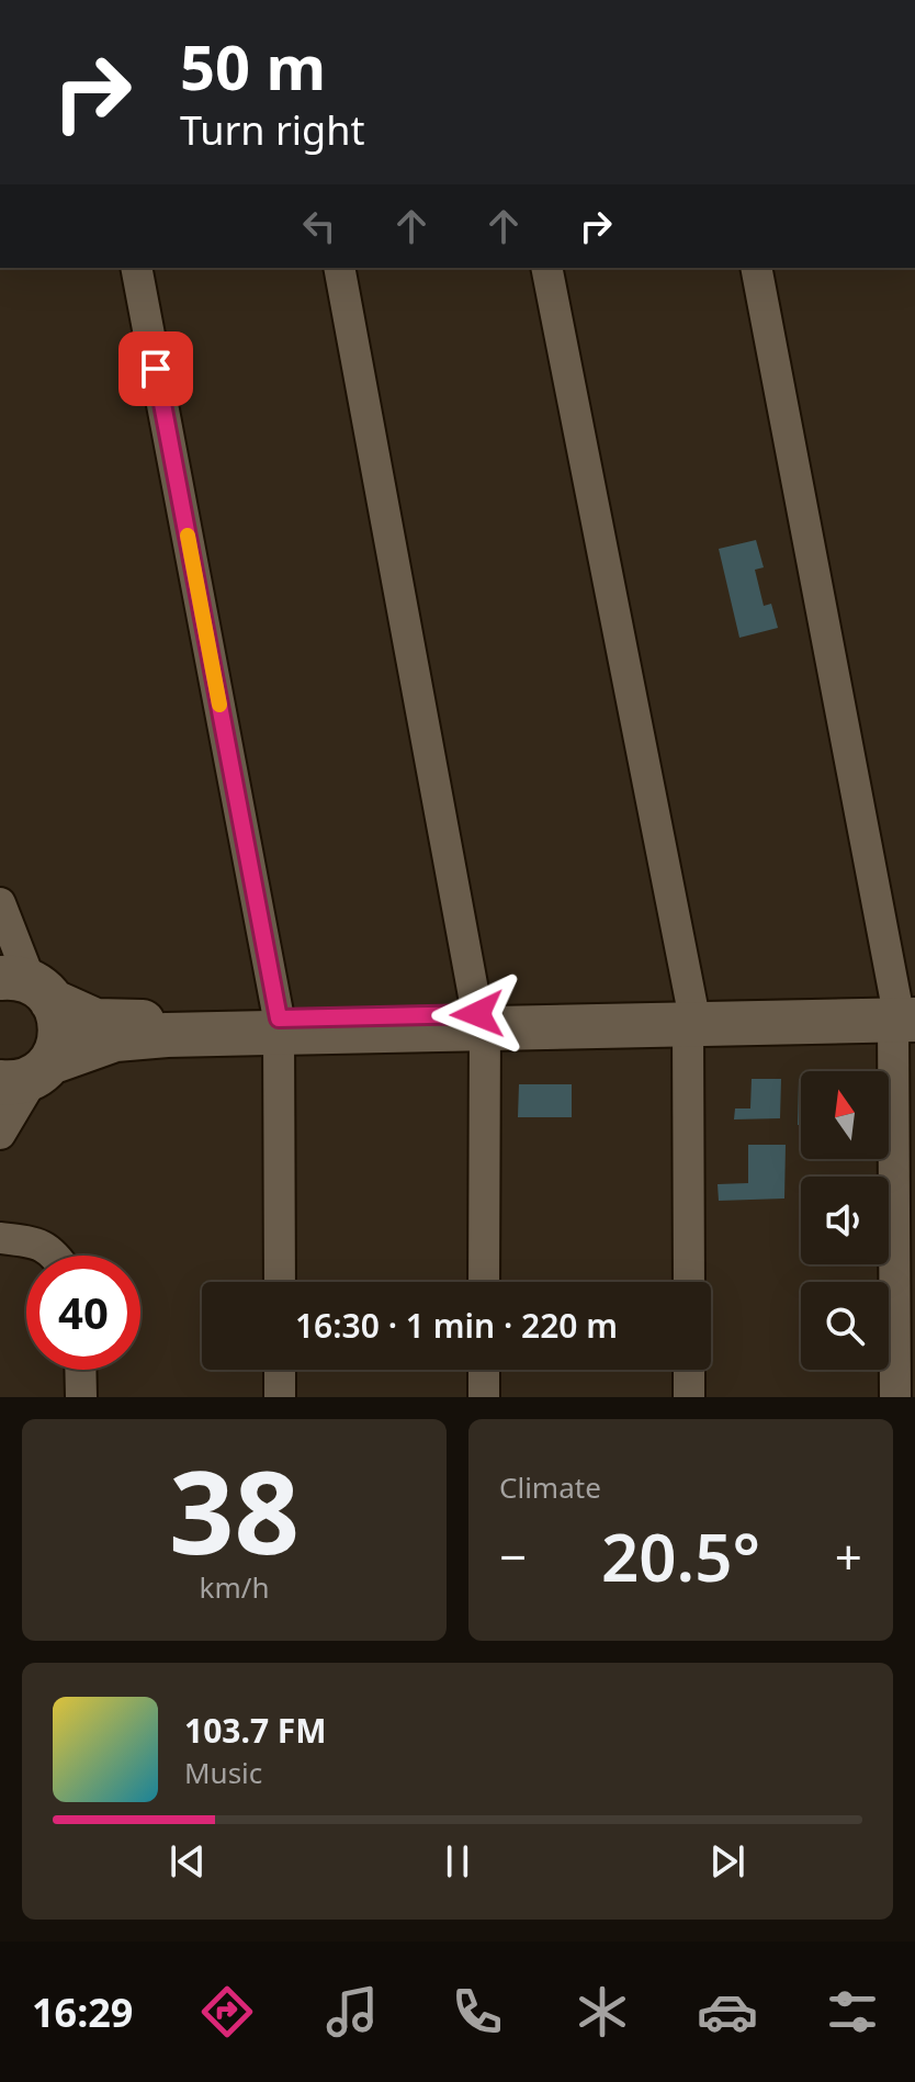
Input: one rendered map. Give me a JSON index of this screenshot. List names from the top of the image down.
{
  "north": "top",
  "page": {
    "turn": ["50 m", "Turn right"],
    "limit": "40",
    "trip": "16:30 · 1 min · 220 m",
    "tile": [
      ["38", "km/h"],
      "Climate"
    ],
    "heat": ["−", "20.5°", "+"],
    "song": ["103.7 FM", "Music"],
    "tabs": "16:29"
  }
}
